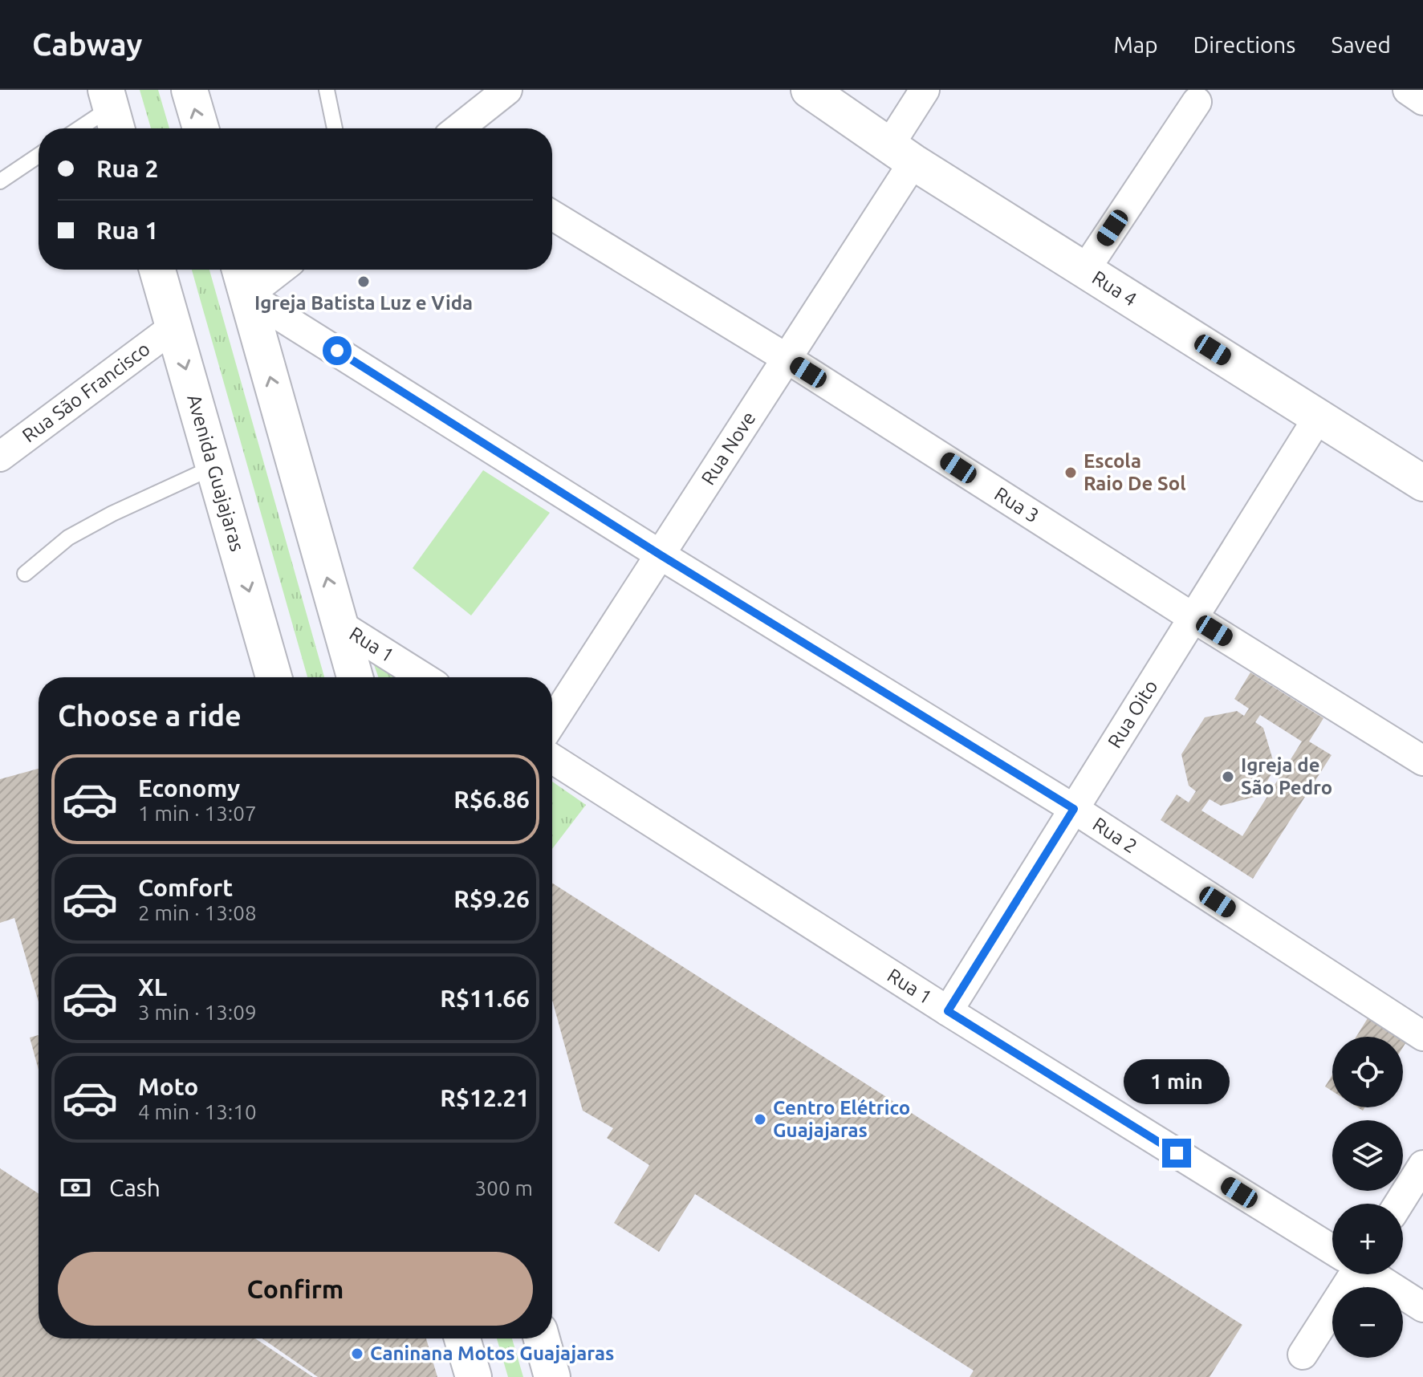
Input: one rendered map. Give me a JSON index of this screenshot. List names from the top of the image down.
{
  "streets": {
    "main road": ["Rua 4", "Avenida Guajajaras"],
    "street": [
      "Rua São Francisco",
      "Rua Nove",
      "Rua 3",
      "Rua 1",
      "Rua Oito",
      "Rua 2"
    ]
  },
  "crossings": [
    ["Rua 4", "Rua Nove"],
    ["Rua 4", "Rua Oito"],
    ["Rua São Francisco", "Avenida Guajajaras"],
    ["Rua Nove", "Rua 3"],
    ["Rua Nove", "Rua 2"],
    ["Rua 3", "Rua Oito"],
    ["Rua 1", "Rua Oito"],
    ["Rua Oito", "Rua 2"]
  ],
  "places": [
    "Igreja Batista Luz e Vida",
    "Escola Raio De Sol",
    "Igreja de São Pedro",
    "Centro Elétrico Guajajaras",
    "Caninana Motos Guajajaras"
  ],
  "page": {
    "header": "Cabway",
    "nav": ["Map", "Directions", "Saved"],
    "banner": ["Rua 2", "Rua 1"],
    "heading": "Choose a ride",
    "list": [
      {
        "name": "Economy",
        "note": "1 min · 13:07",
        "value": "R$6.86"
      },
      {
        "name": "Comfort",
        "note": "2 min · 13:08",
        "value": "R$9.26"
      },
      {
        "name": "XL",
        "note": "3 min · 13:09",
        "value": "R$11.66"
      },
      {
        "name": "Moto",
        "note": "4 min · 13:10",
        "value": "R$12.21"
      }
    ],
    "map_buttons": ["+", "−"],
    "bubble": "1 min",
    "pay": ["Cash", "300 m"],
    "buttons": "Confirm"
  }
}
